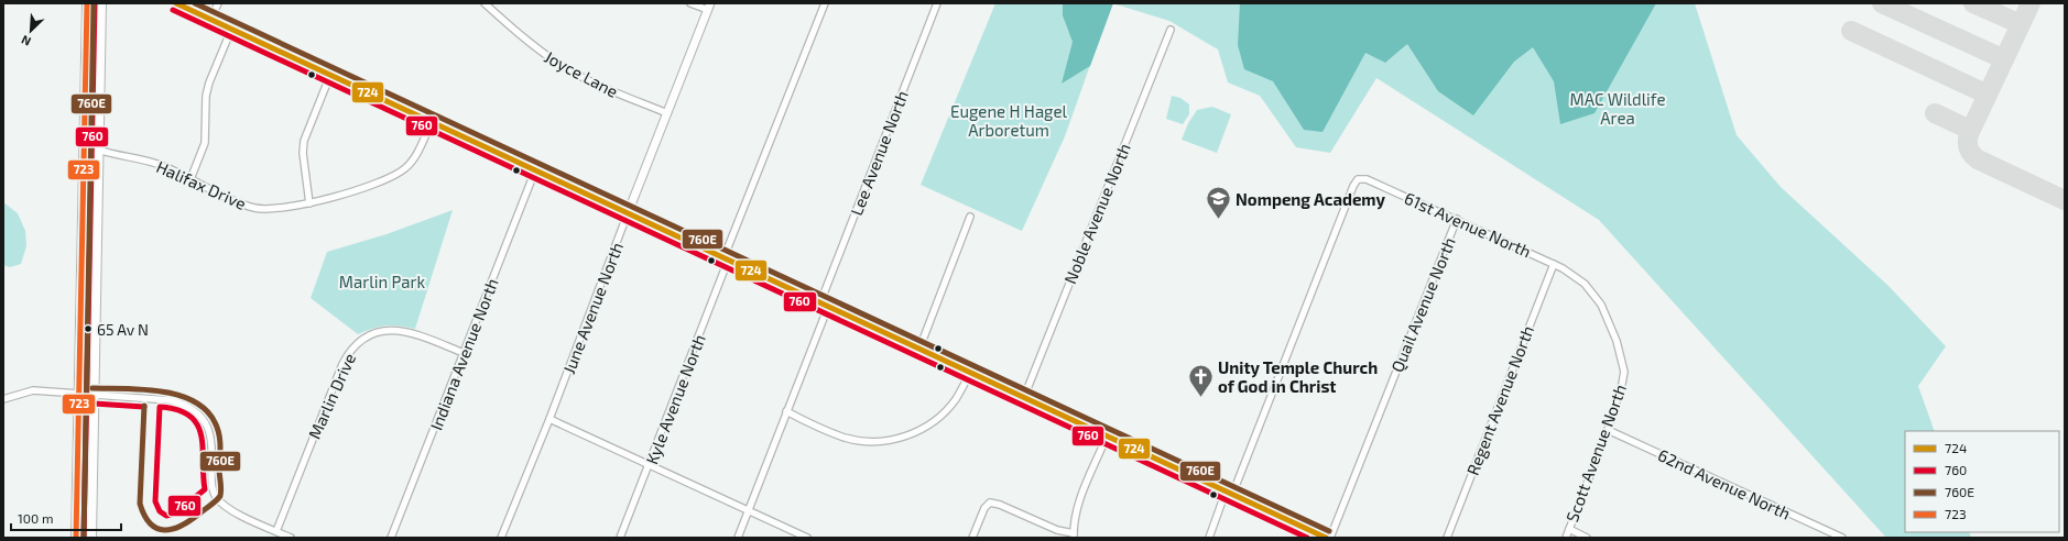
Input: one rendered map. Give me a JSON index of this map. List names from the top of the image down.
{
  "streets": {
    "street": [
      "Joyce Lane",
      "Lee Avenue North",
      "Halifax Drive",
      "Noble Avenue North",
      "61st Avenue North",
      "Quail Avenue North",
      "June Avenue North",
      "Indiana Avenue North",
      "Marlin Drive",
      "Kyle Avenue North",
      "Regent Avenue North",
      "Scott Avenue North",
      "62nd Avenue North"
    ]
  },
  "crossings": [
    ["Joyce Lane", "June Avenue North"],
    ["61st Avenue North", "Quail Avenue North"],
    ["61st Avenue North", "Regent Avenue North"],
    ["61st Avenue North", "Scott Avenue North"],
    ["Indiana Avenue North", "Marlin Drive"],
    ["Regent Avenue North", "Scott Avenue North"],
    ["Scott Avenue North", "62nd Avenue North"]
  ],
  "parks": ["MAC Wildlife Area", "Eugene H Hagel Arboretum", "Marlin Park"],
  "places": {
    "school or university": ["Nompeng Academy"],
    "other": ["65 Av N"],
    "church": ["Unity Temple Church of God in Christ"]
  },
  "lines": [
    "transit line 724",
    "transit line 760",
    "transit line 760E",
    "transit line 723"
  ],
  "legend": [
    "724",
    "760",
    "760E",
    "723"
  ],
  "scale_bar": "100 m",
  "north": "bottom left"
}
